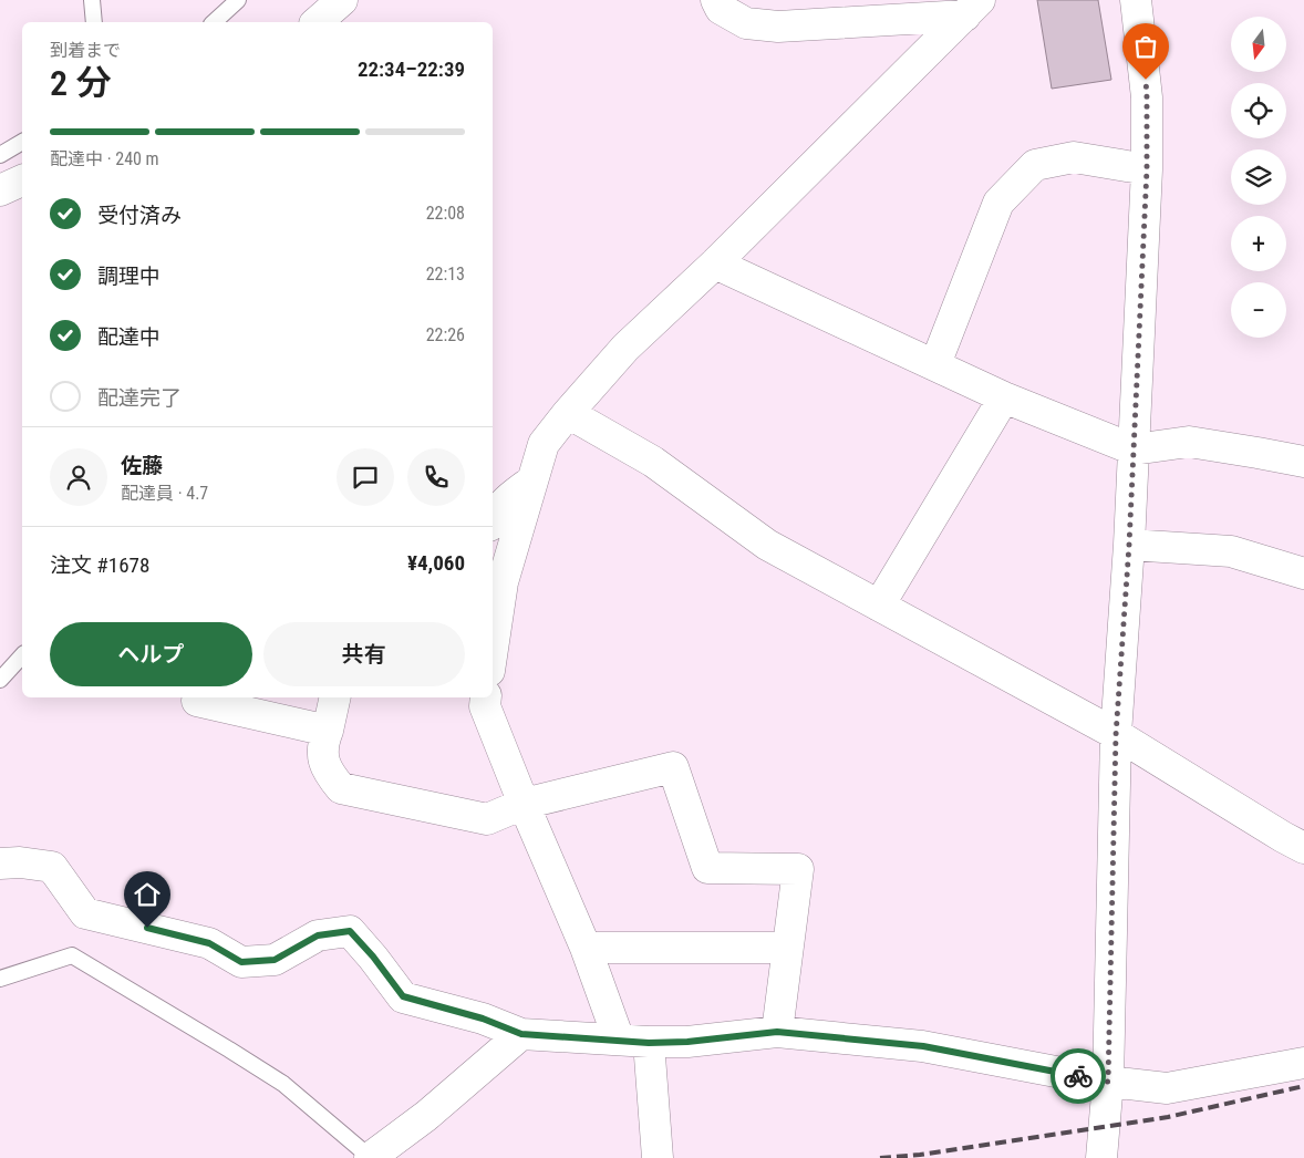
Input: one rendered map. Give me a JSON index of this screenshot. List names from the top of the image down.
{
  "north": "bottom",
  "page": {
    "map_buttons": ["+", "−"],
    "heading": ["2 分", "到着まで", "22:34–22:39"],
    "panel": [
      "佐藤",
      "配達員 · 4.7",
      "注文 #1678",
      "¥4,060"
    ],
    "bar": "配達中 · 240 m",
    "list": [
      ["受付済み", "22:08"],
      ["調理中", "22:13"],
      ["配達中", "22:26"],
      "配達完了"
    ],
    "buttons": ["ヘルプ", "共有"]
  }
}
